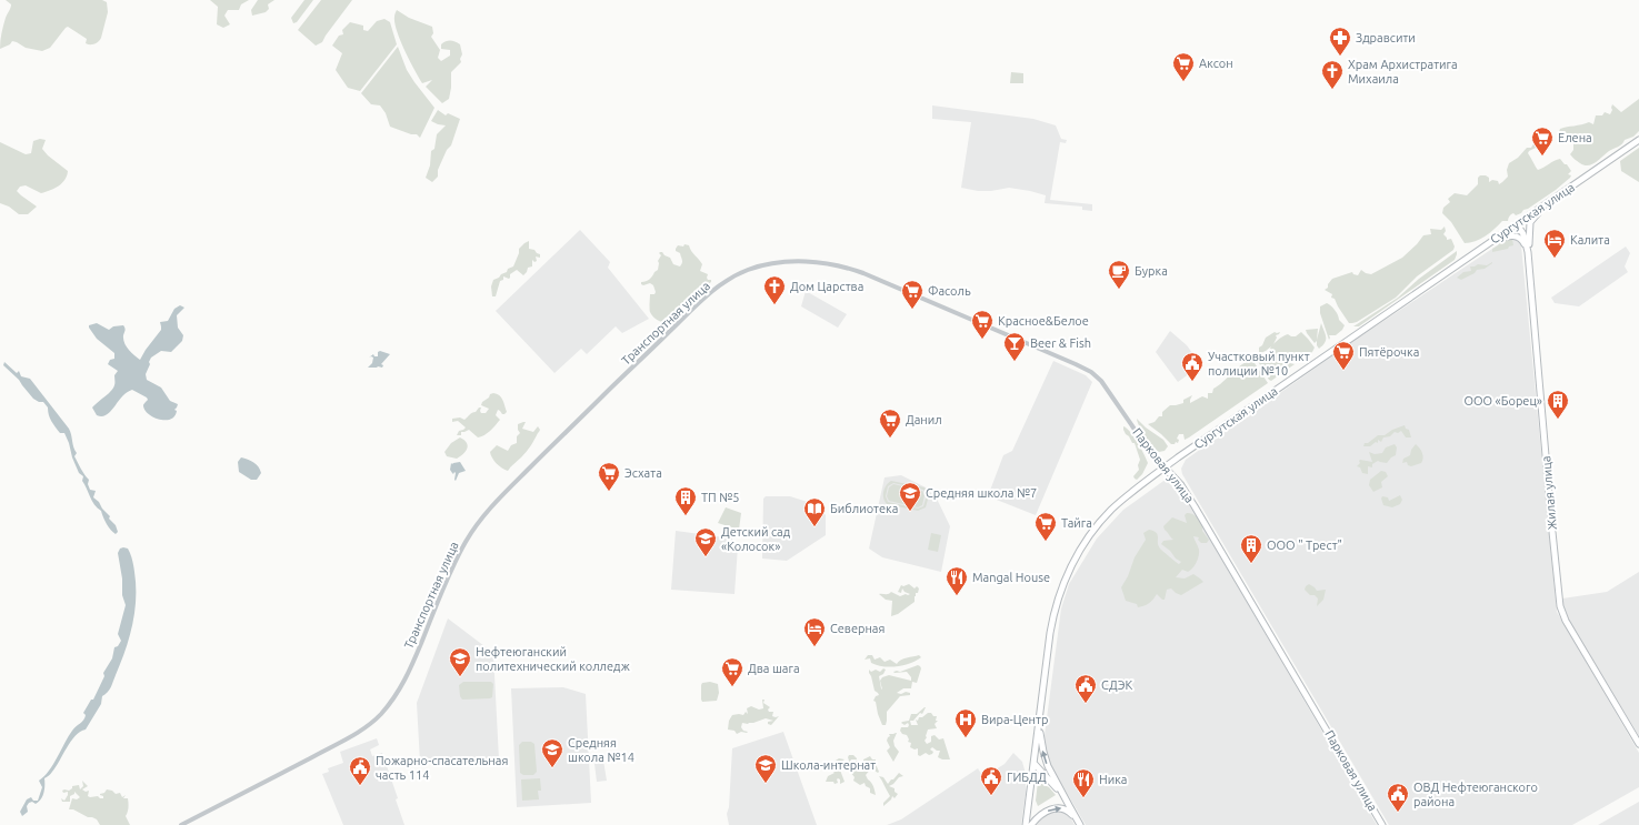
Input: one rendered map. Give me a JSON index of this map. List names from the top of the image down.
{
  "streets": {
    "main road": ["Сургутская улица", "Парковая улица", "Жилая улица"],
    "street": ["Транспортная улица"]
  },
  "crossings": [
    ["Сургутская улица", "Парковая улица"],
    ["Сургутская улица", "Жилая улица"],
    ["Транспортная улица", "Парковая улица"]
  ],
  "places": {
    "pharmacy": ["Здравсити"],
    "supermarket": [
      "Аксон",
      "Елена",
      "Фасоль",
      "Красное&Белое",
      "Пятёрочка",
      "Данил",
      "Эсхата",
      "Тайга",
      "Два шага"
    ],
    "church": ["Храм Архистратига Михаила", "Дом Царства"],
    "hotel": ["Калита", "Северная"],
    "cafe": ["Бурка"],
    "bar": ["Beer & Fish"],
    "public building": [
      "Участковый пункт полиции №10",
      "СДЭК",
      "Пожарно-спасательная часть 114",
      "ГИБДД",
      "ОВД Нефтеюганского района"
    ],
    "building": ["ООО «Борец»", "ТП №5", "ООО \" Трест\""],
    "school or university": [
      "Средняя школа №7",
      "Детский сад «Колосок»",
      "Нефтеюганский политехнический колледж",
      "Средняя школа №14",
      "Школа-интернат"
    ],
    "library": ["Библиотека"],
    "restaurant": ["Mangal House", "Ника"],
    "hospital": ["Вира-Центр"]
  }
}
